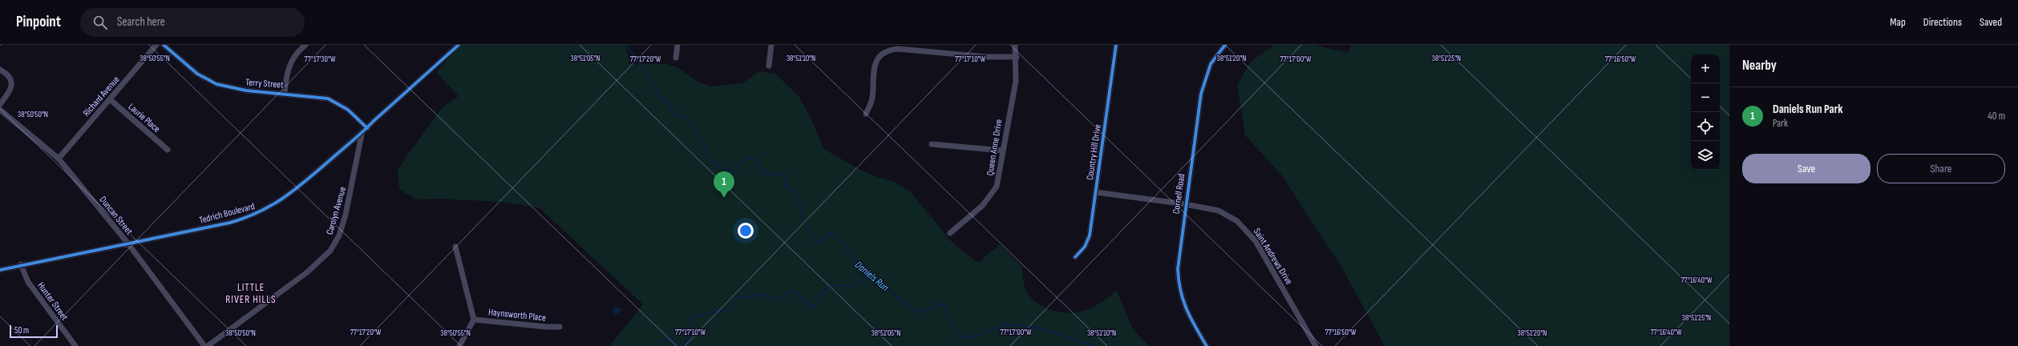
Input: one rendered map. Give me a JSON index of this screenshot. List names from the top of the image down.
{
  "streets": {
    "street": [
      "Terry Street",
      "Richard Avenue",
      "Laurie Place",
      "Queen Anne Drive",
      "Country Hill Drive",
      "Cornell Road",
      "Carolyn Avenue",
      "Tedrich Boulevard",
      "Duncan Street",
      "Saint Andrews Drive",
      "Hunter Street",
      "Haynsworth Place"
    ]
  },
  "crossings": [
    ["Terry Street", "Tedrich Boulevard"],
    ["Richard Avenue", "Laurie Place"],
    ["Richard Avenue", "Duncan Street"],
    ["Country Hill Drive", "Saint Andrews Drive"],
    ["Cornell Road", "Saint Andrews Drive"],
    ["Carolyn Avenue", "Tedrich Boulevard"],
    ["Tedrich Boulevard", "Duncan Street"],
    ["Tedrich Boulevard", "Hunter Street"]
  ],
  "districts": ["LITTLE RIVER HILLS"],
  "water": ["Daniels Run"],
  "scale_bar": "50 m",
  "page": {
    "header": "Pinpoint",
    "search": "Search here",
    "nav": ["Map", "Directions", "Saved"],
    "heading": "Nearby",
    "map_buttons": ["+", "−"],
    "list": [
      {
        "mark": "1",
        "name": "Daniels Run Park",
        "note": "Park",
        "value": "40 m"
      }
    ],
    "buttons": ["Save", "Share"],
    "pins": "1",
    "scale": "50 m"
  },
  "coordinates": [
    "38°50'55\"N",
    "38°51'05\"N",
    "38°51'10\"N",
    "38°51'20\"N",
    "38°51'25\"N",
    "77°17'30\"W",
    "77°17'20\"W",
    "77°17'10\"W",
    "77°17'00\"W",
    "77°16'50\"W",
    "38°50'50\"N",
    "77°16'40\"W"
  ]
}
